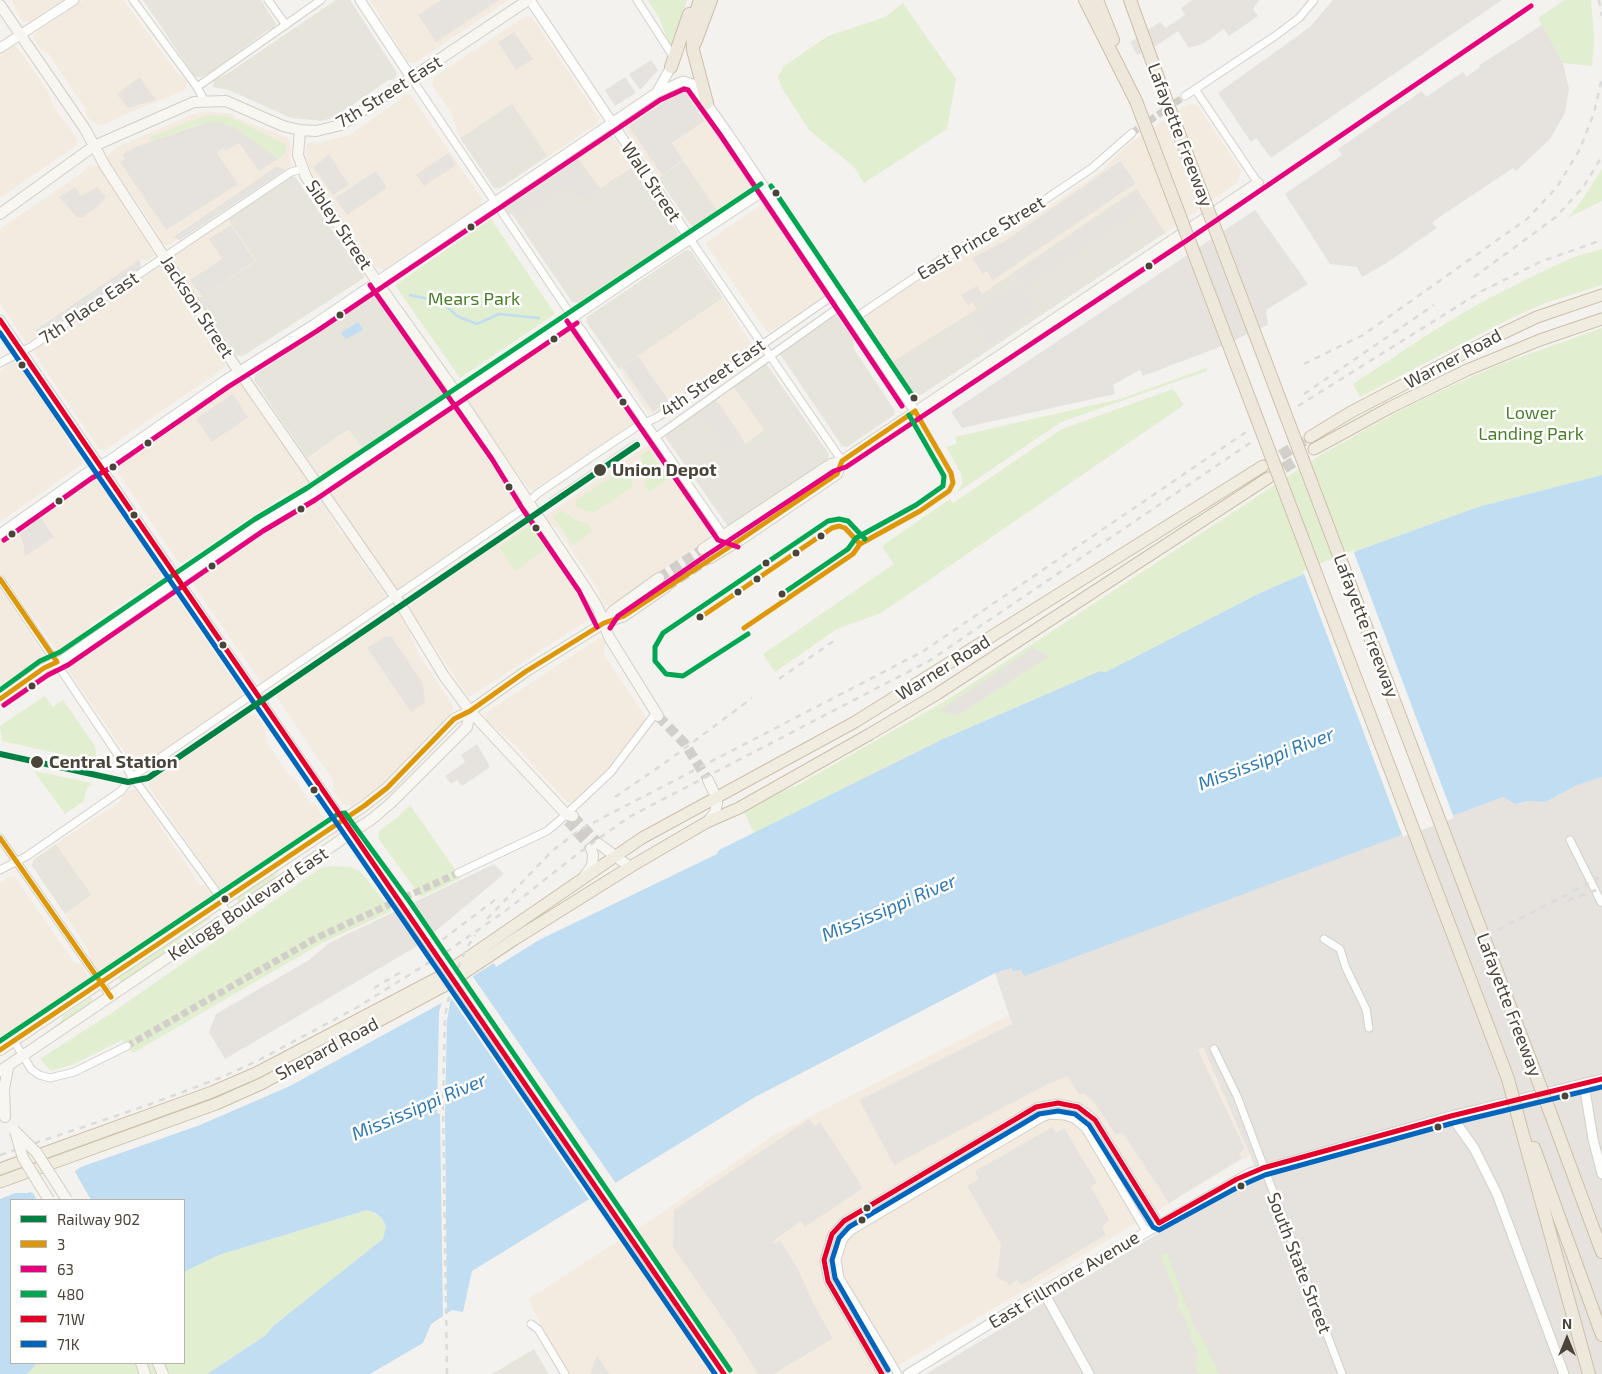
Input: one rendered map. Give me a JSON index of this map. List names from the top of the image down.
{
  "streets": {
    "highway": ["Lafayette Freeway", "Warner Road", "Shepard Road"],
    "main road": [
      "7th Street East",
      "Sibley Street",
      "Jackson Street",
      "Kellogg Boulevard East"
    ],
    "street": [
      "Wall Street",
      "East Prince Street",
      "7th Place East",
      "4th Street East",
      "South State Street",
      "East Fillmore Avenue"
    ]
  },
  "crossings": [
    ["7th Street East", "Wall Street"],
    ["7th Street East", "Sibley Street"],
    ["7th Street East", "Jackson Street"],
    ["Wall Street", "4th Street East"],
    ["Sibley Street", "7th Place East"],
    ["Sibley Street", "4th Street East"],
    ["Sibley Street", "Kellogg Boulevard East"],
    ["Jackson Street", "7th Place East"],
    ["Jackson Street", "4th Street East"],
    ["Jackson Street", "Kellogg Boulevard East"],
    ["Warner Road", "Shepard Road"],
    ["South State Street", "East Fillmore Avenue"]
  ],
  "water": ["Mississippi River"],
  "parks": ["Mears Park", "Lower Landing Park"],
  "places": ["Union Depot", "Central Station"],
  "lines": [
    "transit line 63",
    "transit line 480",
    "transit line 71W",
    "transit line 71K",
    "transit line 3",
    "rail line 902"
  ],
  "legend": [
    "Railway 902",
    "3",
    "63",
    "480",
    "71W",
    "71K"
  ],
  "north": "top"
}
